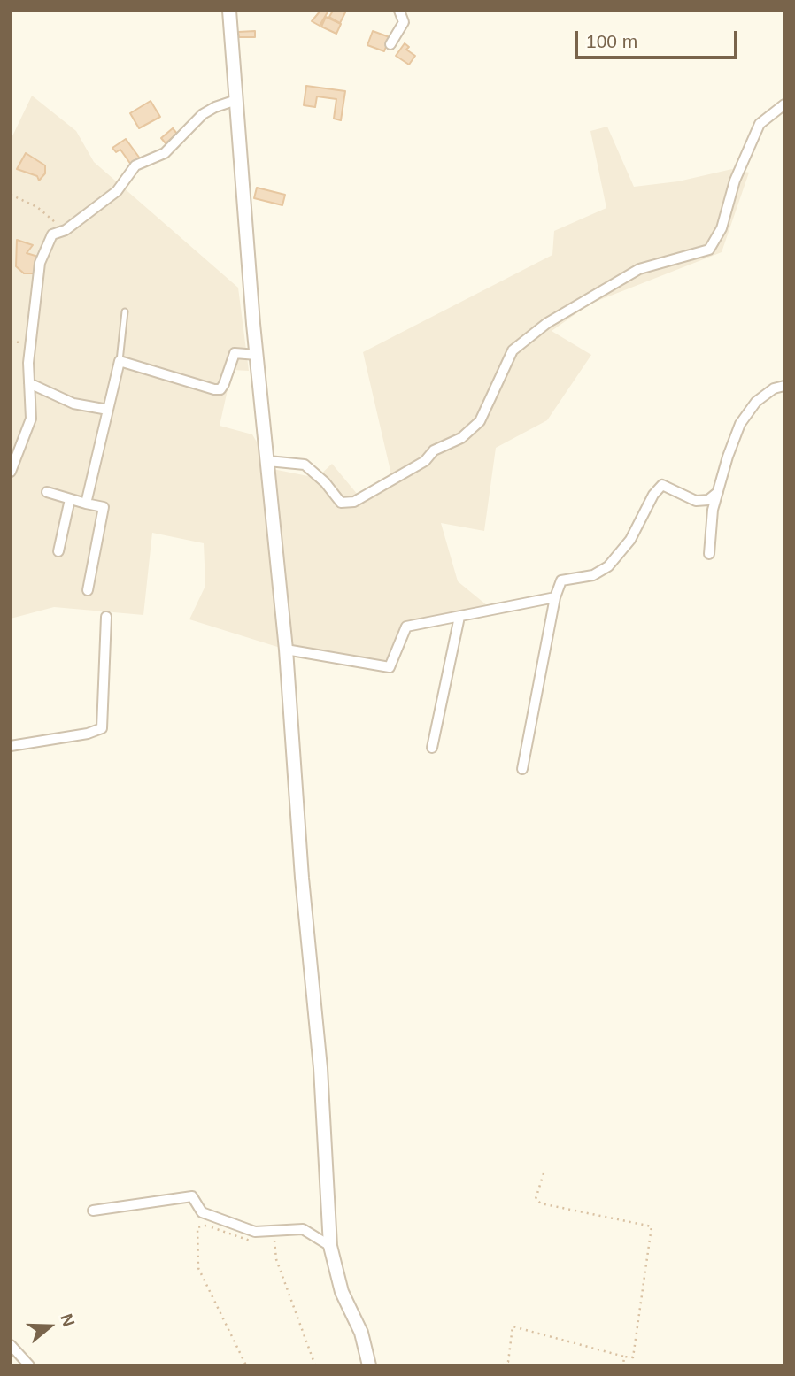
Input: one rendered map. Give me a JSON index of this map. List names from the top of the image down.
{
  "scale_bar": "100 m",
  "north": "right"
}
